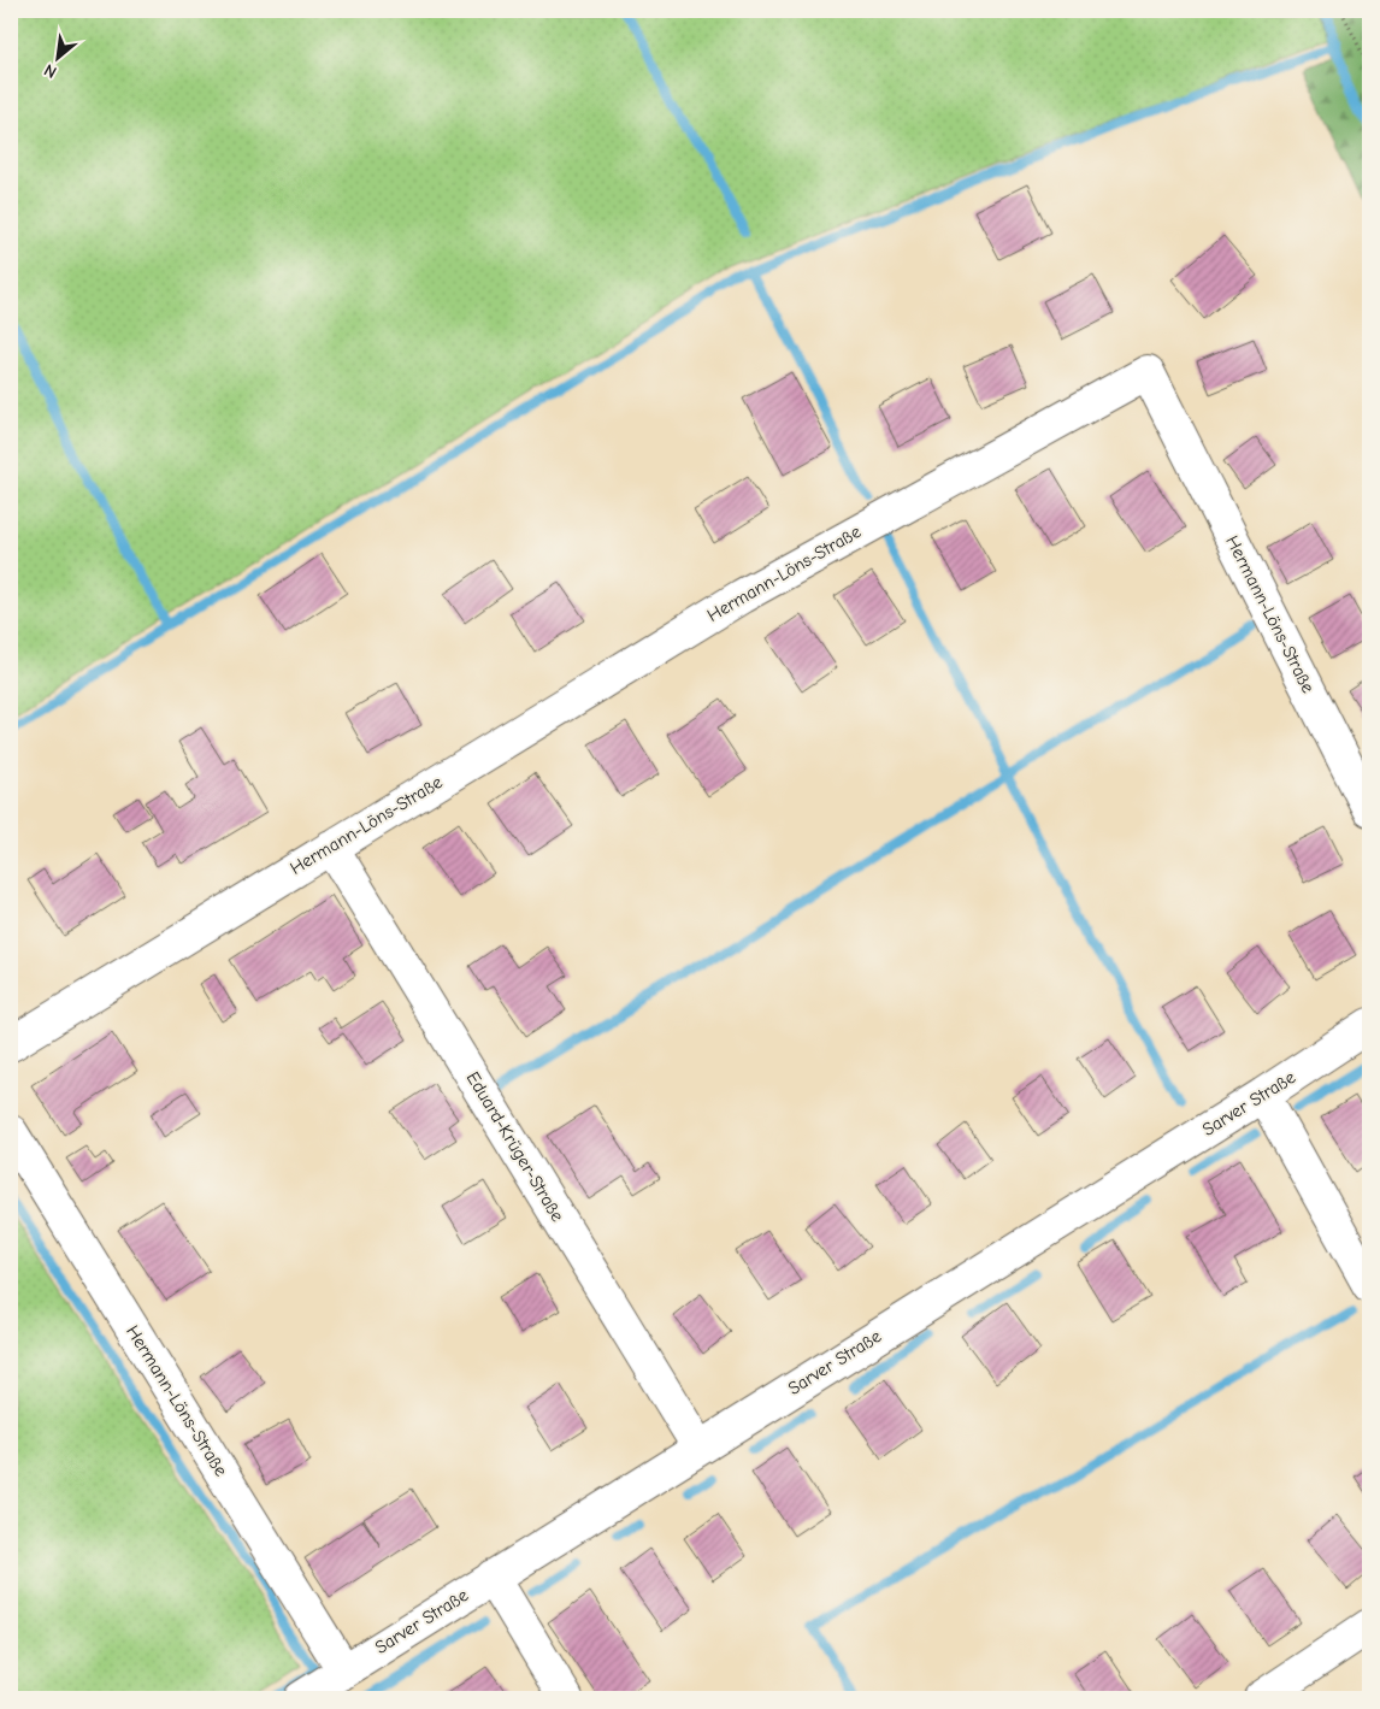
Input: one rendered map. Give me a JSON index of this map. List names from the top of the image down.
{
  "streets": {
    "street": ["Hermann-Löns-Straße", "Sarver Straße", "Eduard-Krüger-Straße"]
  },
  "crossings": [
    ["Hermann-Löns-Straße", "Sarver Straße"],
    ["Hermann-Löns-Straße", "Eduard-Krüger-Straße"],
    ["Sarver Straße", "Eduard-Krüger-Straße"]
  ],
  "north": "bottom left"
}
